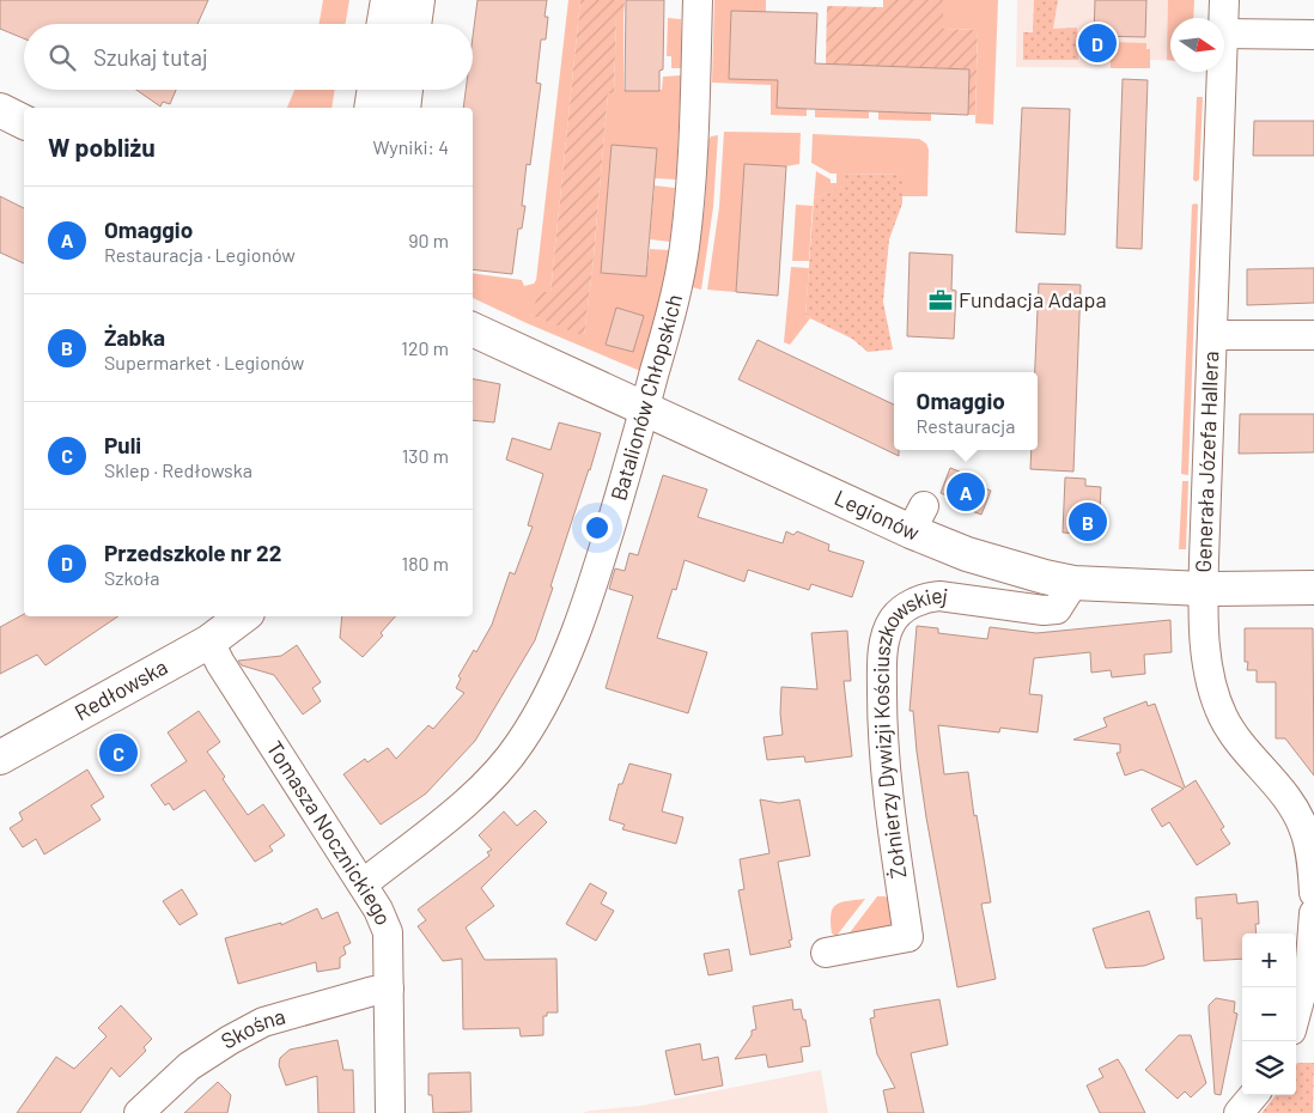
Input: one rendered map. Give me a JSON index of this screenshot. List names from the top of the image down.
{
  "streets": {
    "street": [
      "Batalionów Chłopskich",
      "Generała Józefa Hallera",
      "Legionów",
      "Redłowska",
      "Żołnierzy Dywizji Kościuszkowskiej",
      "Tomasza Nocznickiego",
      "Skośna"
    ]
  },
  "crossings": [
    ["Batalionów Chłopskich", "Legionów"],
    ["Batalionów Chłopskich", "Tomasza Nocznickiego"],
    ["Generała Józefa Hallera", "Legionów"],
    ["Legionów", "Żołnierzy Dywizji Kościuszkowskiej"],
    ["Redłowska", "Tomasza Nocznickiego"],
    ["Tomasza Nocznickiego", "Skośna"]
  ],
  "places": {
    "office": ["Fundacja Adapa"]
  },
  "north": "right",
  "page": {
    "pins": [
      "D",
      "A",
      "B",
      "C"
    ],
    "search": "Szukaj tutaj",
    "heading": ["W pobliżu", "Wyniki: 4"],
    "list": [
      {
        "mark": "A",
        "name": "Omaggio",
        "note": "Restauracja · Legionów",
        "value": "90 m"
      },
      {
        "mark": "B",
        "name": "Żabka",
        "note": "Supermarket · Legionów",
        "value": "120 m"
      },
      {
        "mark": "C",
        "name": "Puli",
        "note": "Sklep · Redłowska",
        "value": "130 m"
      },
      {
        "mark": "D",
        "name": "Przedszkole nr 22",
        "note": "Szkoła",
        "value": "180 m"
      }
    ],
    "popup": ["Omaggio", "Restauracja"],
    "map_buttons": ["+", "−"]
  }
}
